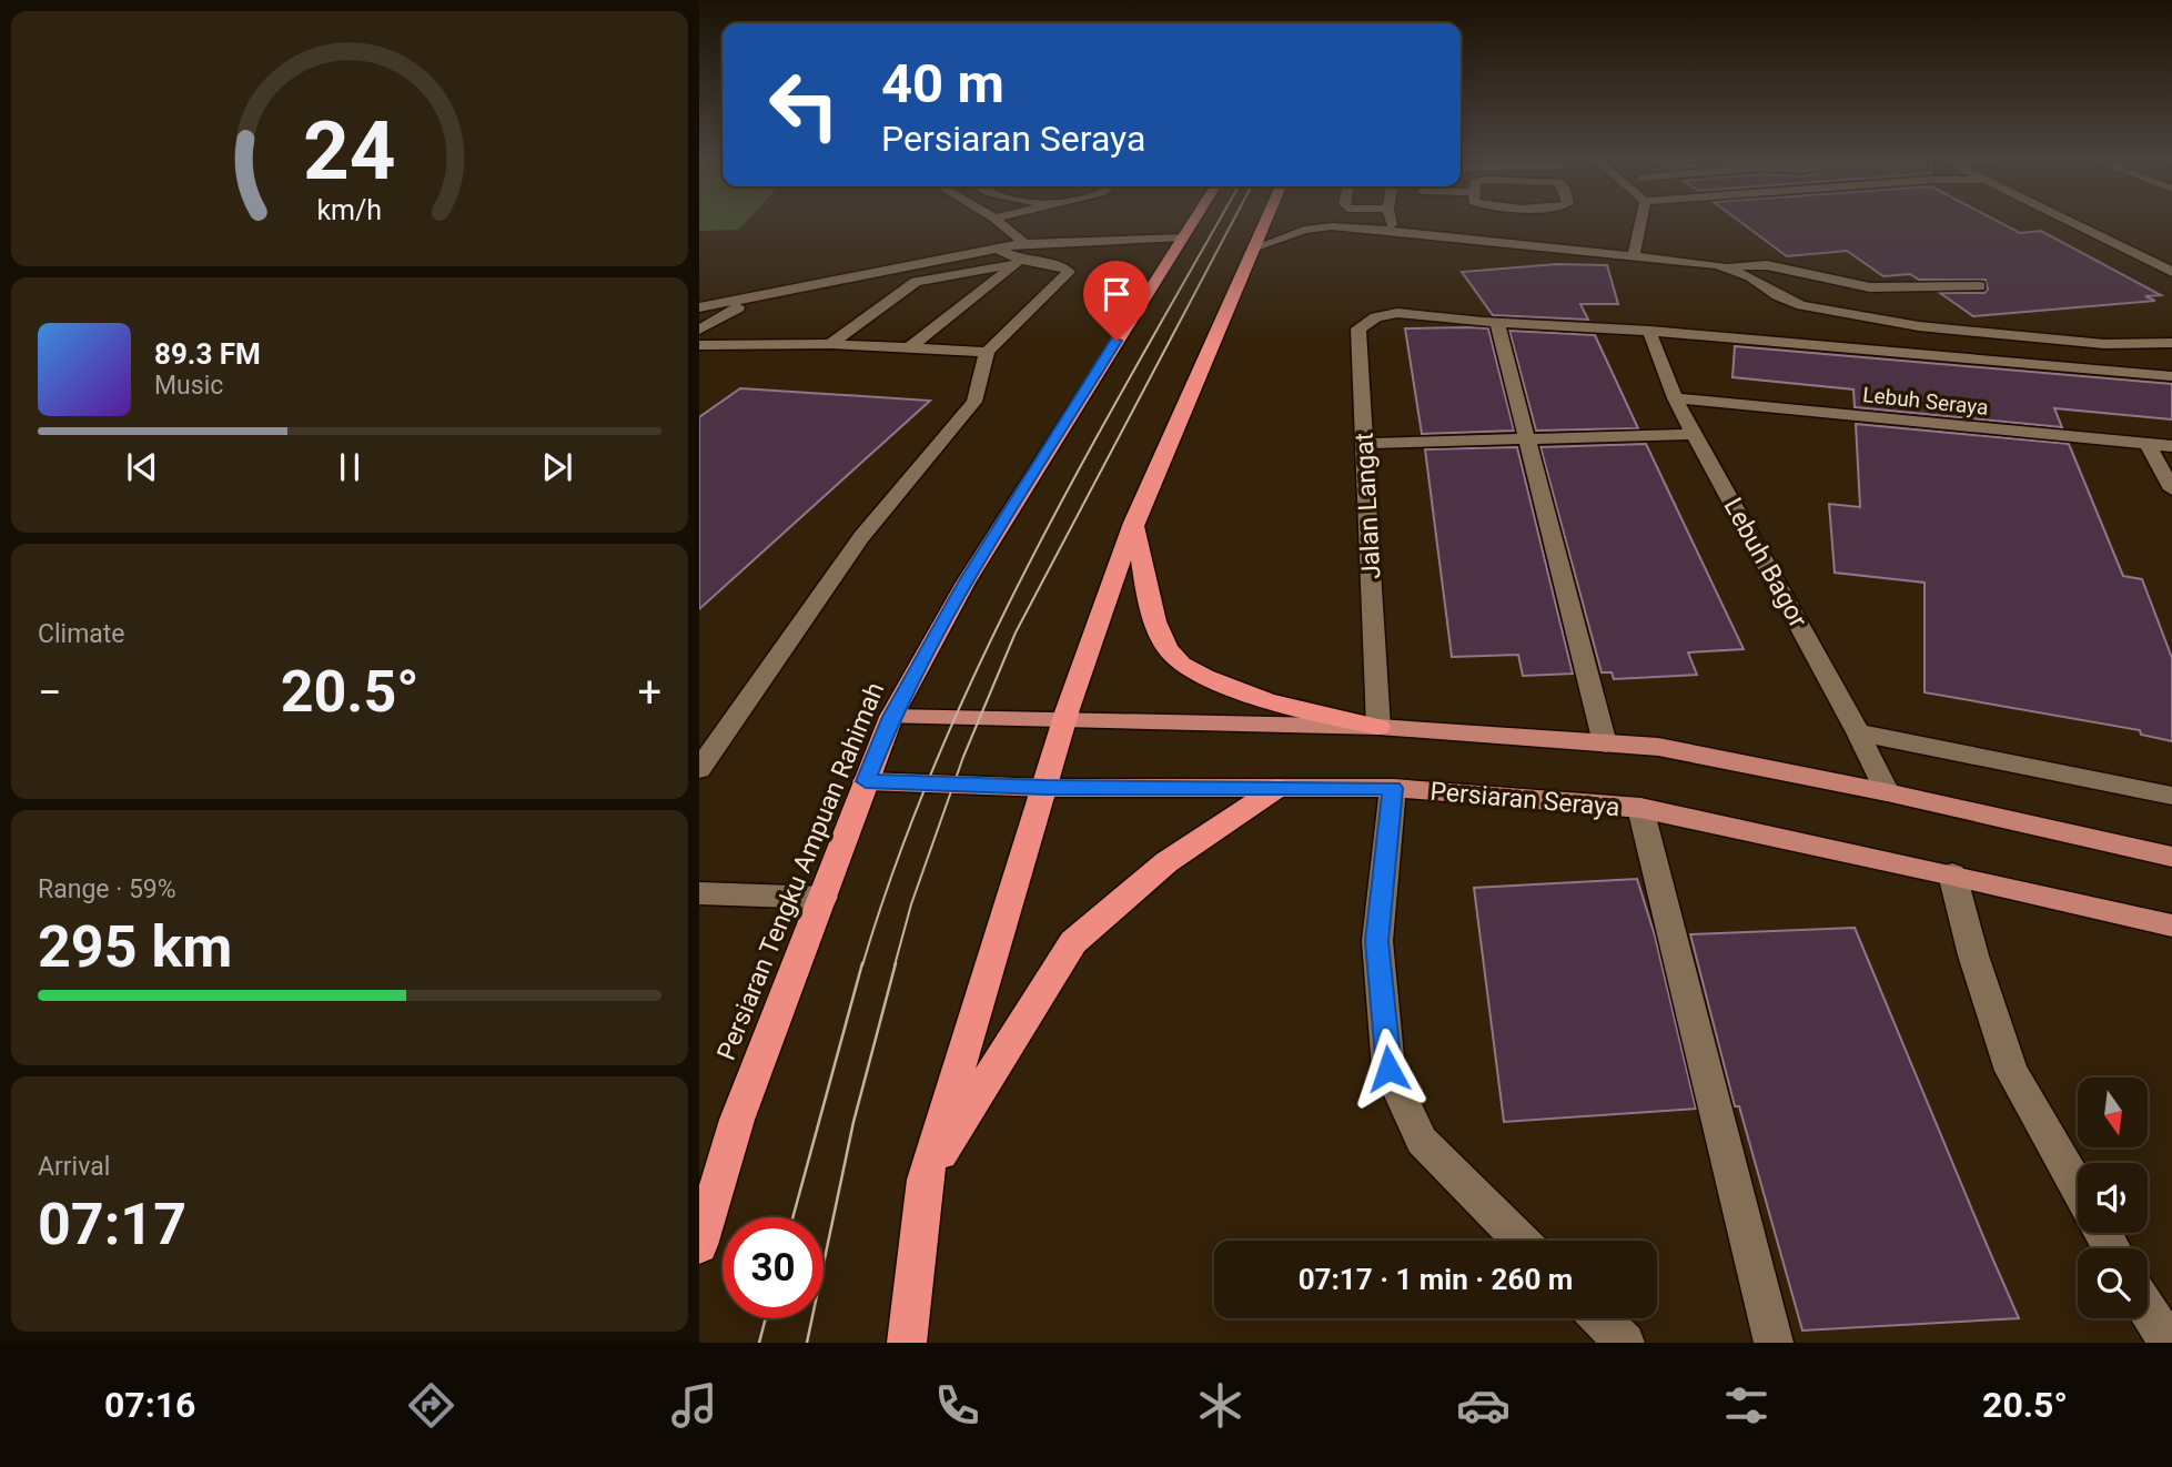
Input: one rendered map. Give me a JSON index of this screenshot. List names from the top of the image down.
{
  "streets": {
    "highway": ["Persiaran Tengku Ampuan Rahimah"],
    "main road": ["Persiaran Seraya"],
    "street": ["Lebuh Seraya", "Jalan Langat", "Lebuh Bagor"]
  },
  "crossings": [
    ["Lebuh Seraya", "Lebuh Bagor"],
    ["Persiaran Seraya", "Persiaran Tengku Ampuan Rahimah"]
  ],
  "north": "bottom",
  "page": {
    "turn": ["40 m", "Persiaran Seraya"],
    "song": ["89.3 FM", "Music"],
    "tile": [
      "Climate",
      ["Range · 59%", "295 km"],
      ["Arrival", "07:17"]
    ],
    "heat": ["−", "20.5°", "+"],
    "limit": "30",
    "trip": "07:17 · 1 min · 260 m",
    "tabs": ["07:16", "20.5°"],
    "gauge": ["24", "km/h"]
  }
}
